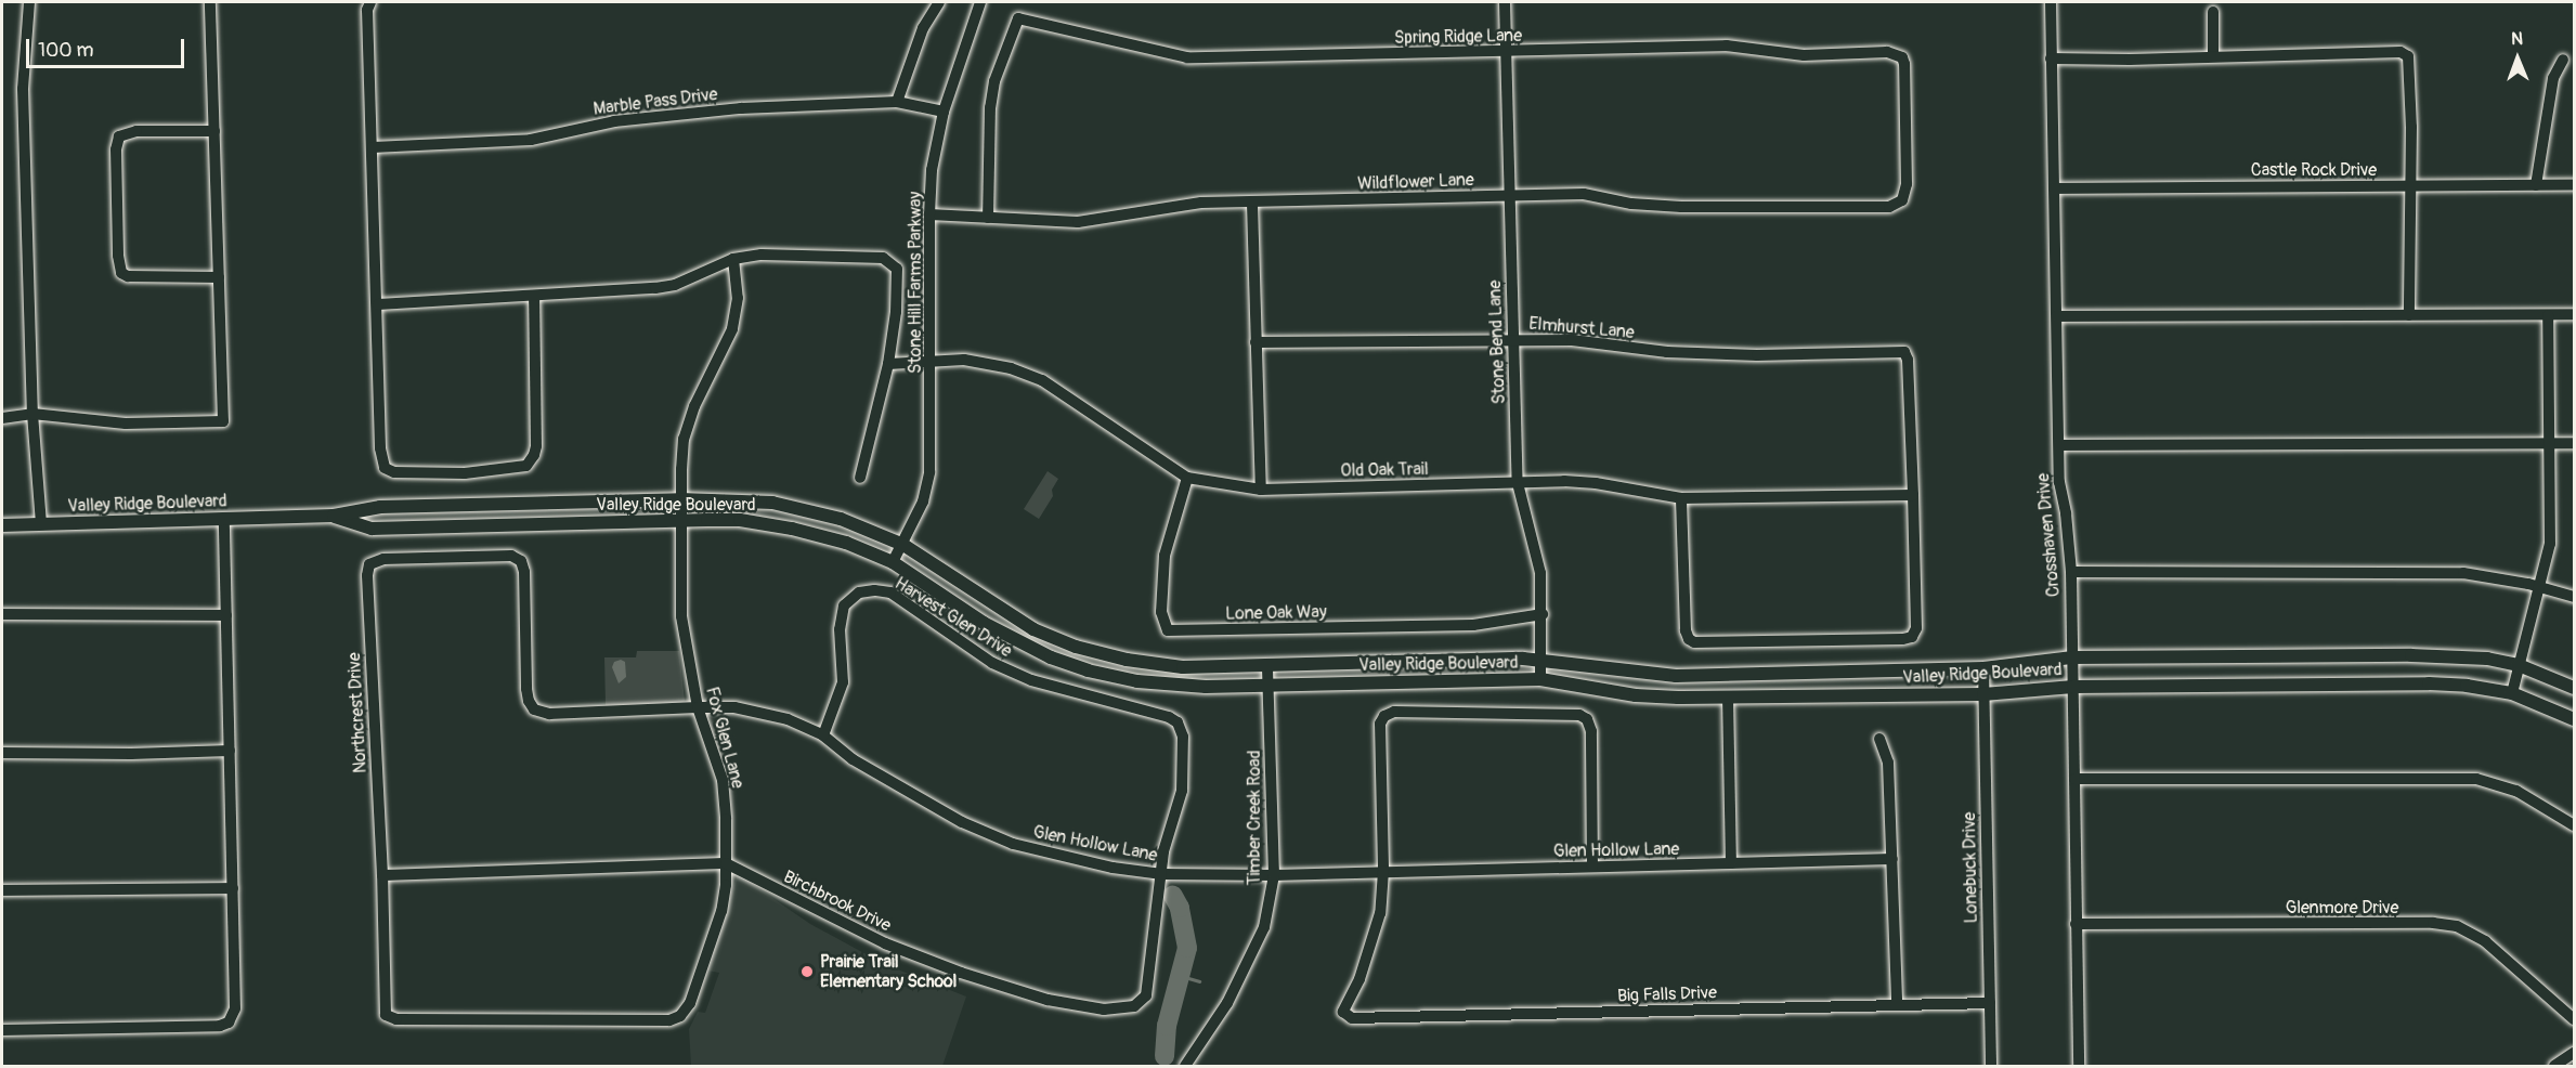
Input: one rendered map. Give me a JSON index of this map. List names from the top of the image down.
{
  "streets": {
    "main road": ["Valley Ridge Boulevard"],
    "street": [
      "Spring Ridge Lane",
      "Marble Pass Drive",
      "Castle Rock Drive",
      "Wildflower Lane",
      "Stone Hill Farms Parkway",
      "Elmhurst Lane",
      "Stone Bend Lane",
      "Old Oak Trail",
      "Crosshaven Drive",
      "Lone Oak Way",
      "Harvest Glen Drive",
      "Northcrest Drive",
      "Fox Glen Lane",
      "Timber Creek Road",
      "Glen Hollow Lane",
      "Lonebuck Drive",
      "Birchbrook Drive",
      "Glenmore Drive",
      "Big Falls Drive"
    ]
  },
  "crossings": [
    ["Spring Ridge Lane", "Wildflower Lane"],
    ["Spring Ridge Lane", "Stone Bend Lane"],
    ["Marble Pass Drive", "Stone Hill Farms Parkway"],
    ["Castle Rock Drive", "Crosshaven Drive"],
    ["Wildflower Lane", "Stone Hill Farms Parkway"],
    ["Wildflower Lane", "Stone Bend Lane"],
    ["Stone Hill Farms Parkway", "Old Oak Trail"],
    ["Stone Hill Farms Parkway", "Valley Ridge Boulevard"],
    ["Elmhurst Lane", "Stone Bend Lane"],
    ["Elmhurst Lane", "Old Oak Trail"],
    ["Stone Bend Lane", "Old Oak Trail"],
    ["Stone Bend Lane", "Valley Ridge Boulevard"],
    ["Stone Bend Lane", "Lone Oak Way"],
    ["Old Oak Trail", "Lone Oak Way"],
    ["Valley Ridge Boulevard", "Crosshaven Drive"],
    ["Valley Ridge Boulevard", "Fox Glen Lane"],
    ["Valley Ridge Boulevard", "Timber Creek Road"],
    ["Valley Ridge Boulevard", "Lonebuck Drive"],
    ["Crosshaven Drive", "Glenmore Drive"],
    ["Harvest Glen Drive", "Glen Hollow Lane"],
    ["Harvest Glen Drive", "Birchbrook Drive"],
    ["Northcrest Drive", "Fox Glen Lane"],
    ["Northcrest Drive", "Glen Hollow Lane"],
    ["Northcrest Drive", "Birchbrook Drive"],
    ["Fox Glen Lane", "Glen Hollow Lane"],
    ["Fox Glen Lane", "Birchbrook Drive"],
    ["Timber Creek Road", "Glen Hollow Lane"],
    ["Glen Hollow Lane", "Birchbrook Drive"],
    ["Glen Hollow Lane", "Big Falls Drive"],
    ["Lonebuck Drive", "Big Falls Drive"]
  ],
  "places": ["Prairie Trail Elementary School"],
  "scale_bar": "100 m",
  "north": "top"
}
